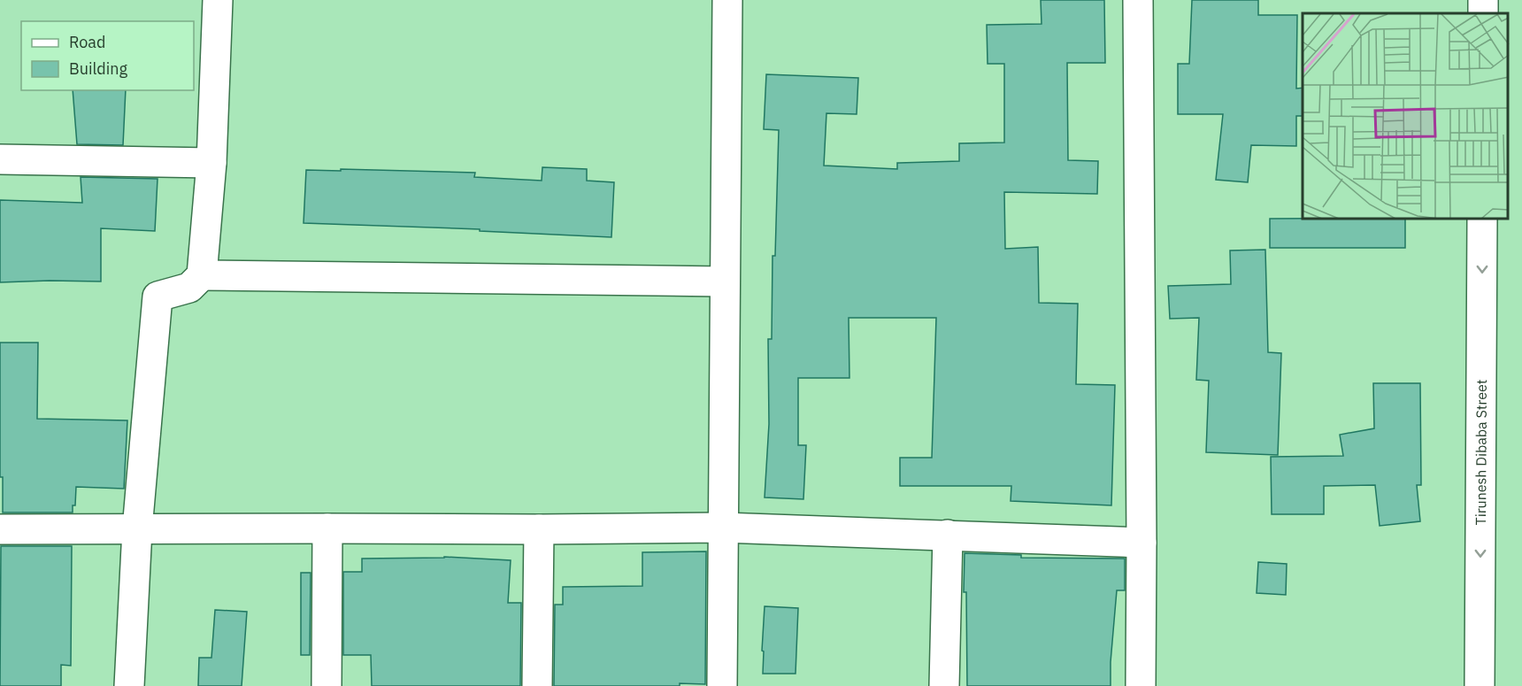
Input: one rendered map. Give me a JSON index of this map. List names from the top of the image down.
{
  "streets": {
    "street": ["Tirunesh Dibaba Street"]
  },
  "one_way": ["Tirunesh Dibaba Street"],
  "legend": ["Road", "Building"]
}
